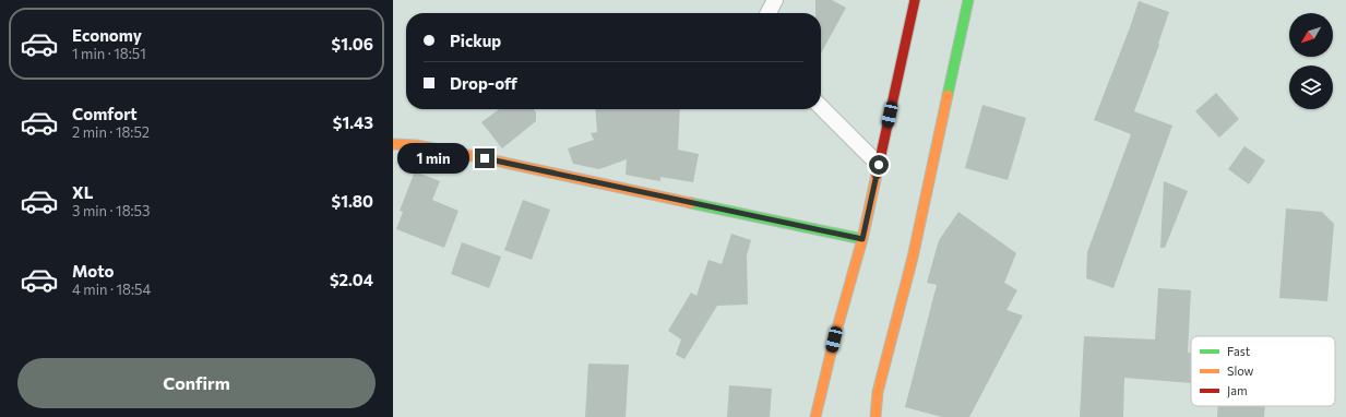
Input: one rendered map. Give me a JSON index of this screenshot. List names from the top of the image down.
{
  "legend": ["Fast", "Slow", "Jam"],
  "north": "bottom left",
  "page": {
    "list": [
      {
        "name": "Economy",
        "note": "1 min · 18:51",
        "value": "$1.06"
      },
      {
        "name": "Comfort",
        "note": "2 min · 18:52",
        "value": "$1.43"
      },
      {
        "name": "XL",
        "note": "3 min · 18:53",
        "value": "$1.80"
      },
      {
        "name": "Moto",
        "note": "4 min · 18:54",
        "value": "$2.04"
      }
    ],
    "banner": ["Pickup", "Drop-off"],
    "bubble": "1 min",
    "buttons": "Confirm"
  }
}
